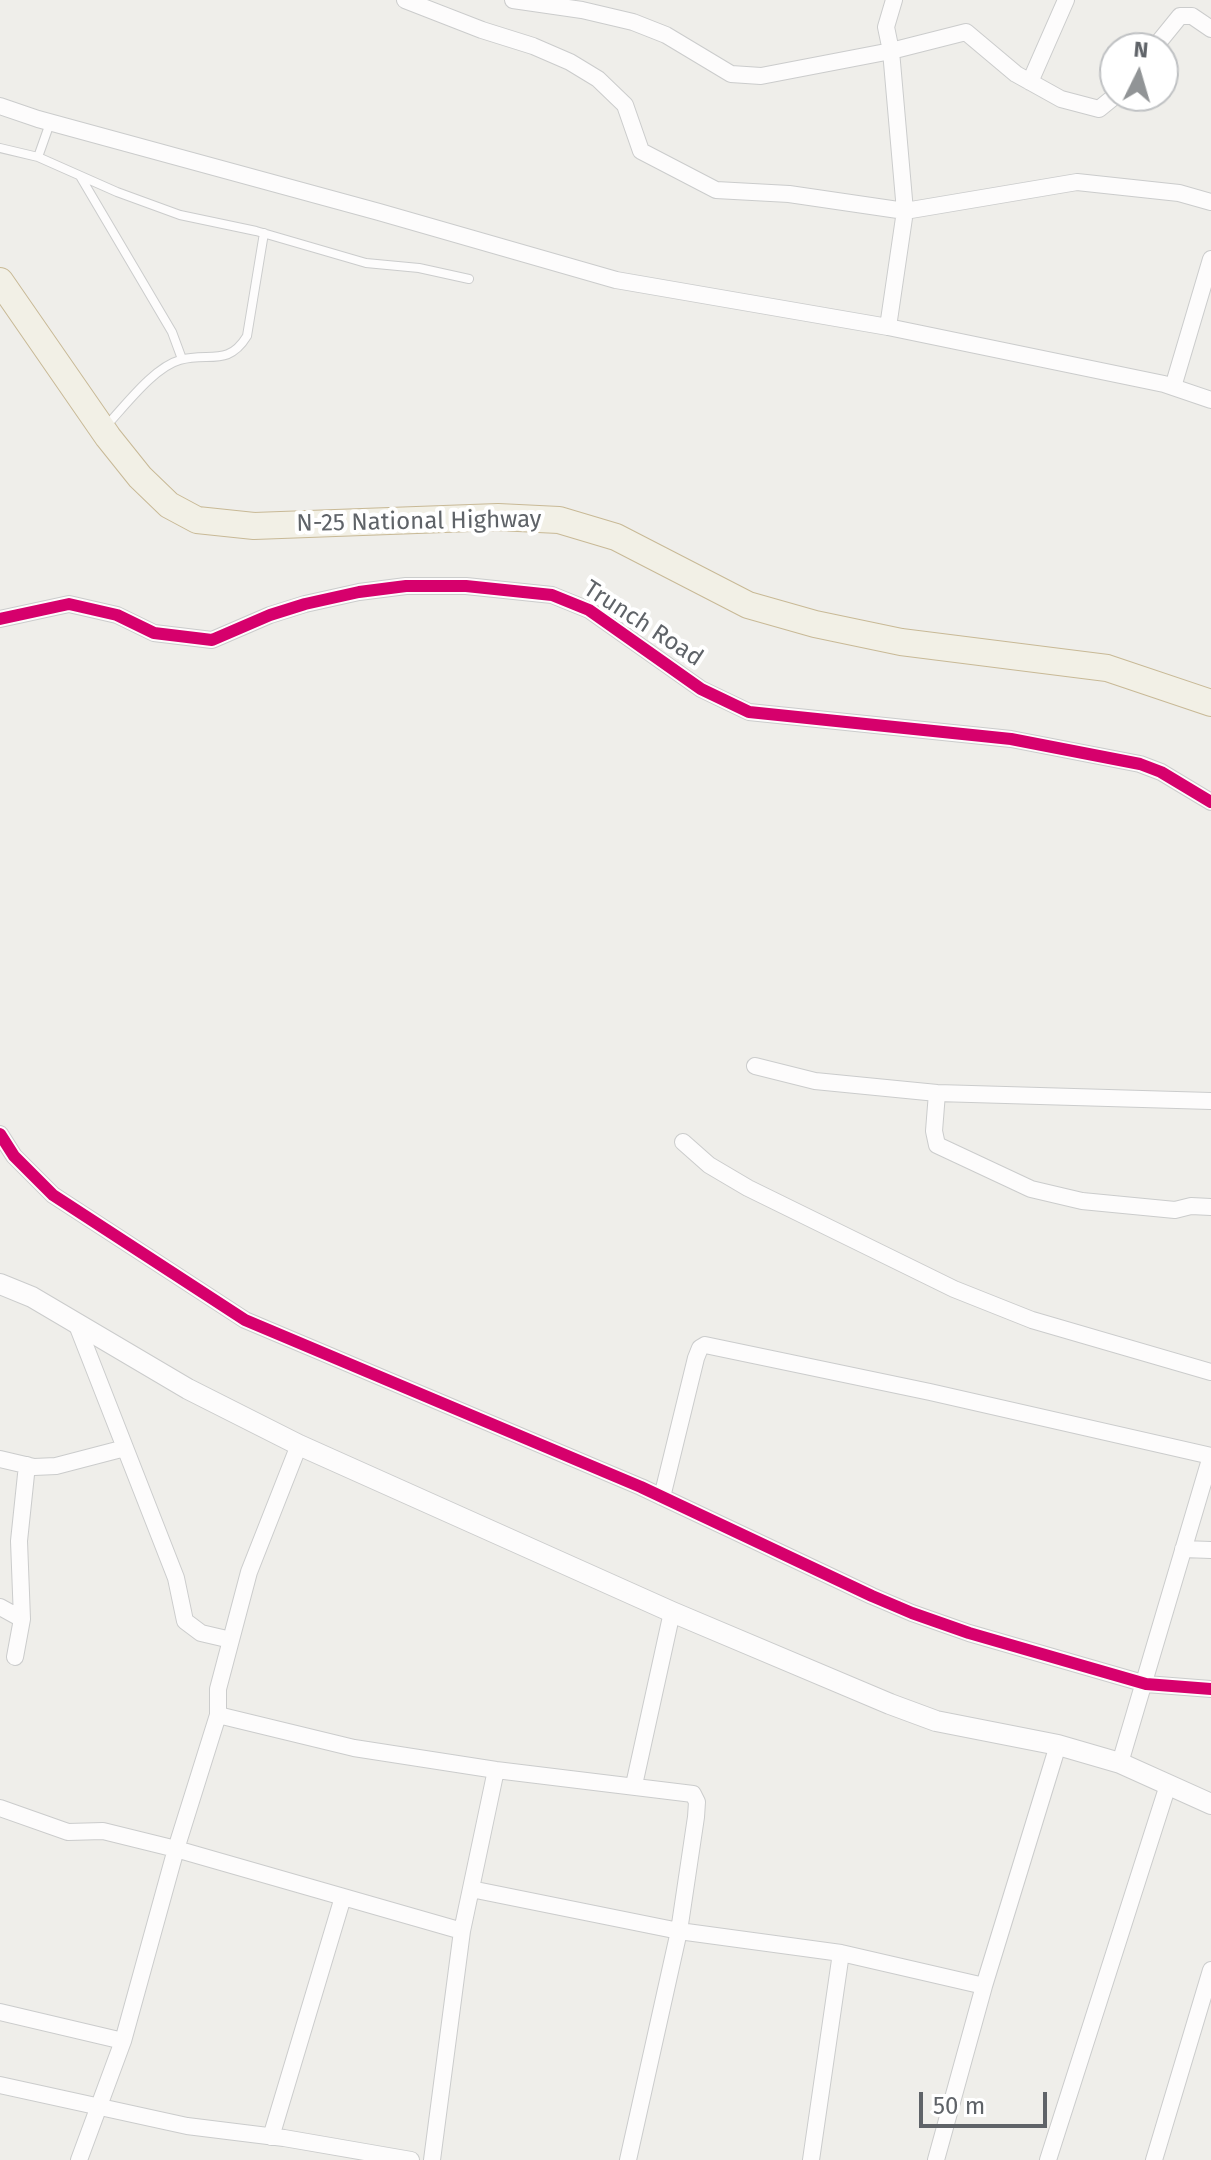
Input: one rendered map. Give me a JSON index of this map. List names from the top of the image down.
{
  "streets": {
    "highway": ["N-25 National Highway"],
    "street": ["Trunch Road"]
  },
  "scale_bar": "50 m",
  "north": "top"
}
